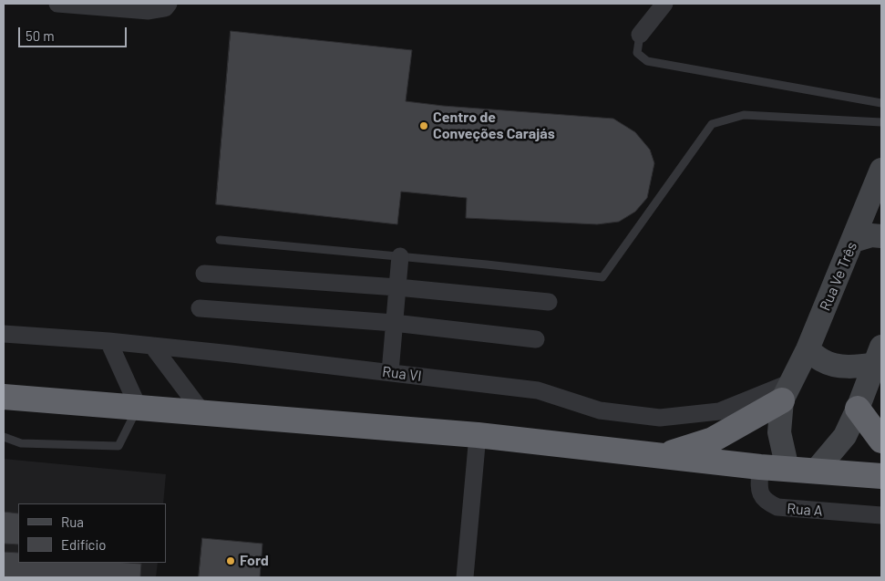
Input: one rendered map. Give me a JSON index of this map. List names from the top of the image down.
{
  "streets": {
    "main road": ["Rua Ve Três"],
    "street": ["Rua VI", "Rua A"]
  },
  "crossings": [
    ["Rua Ve Três", "Rua VI"]
  ],
  "places": ["Centro de Conveções Carajás", "Ford"],
  "legend": ["Rua", "Edifício"],
  "scale_bar": "50 m"
}
